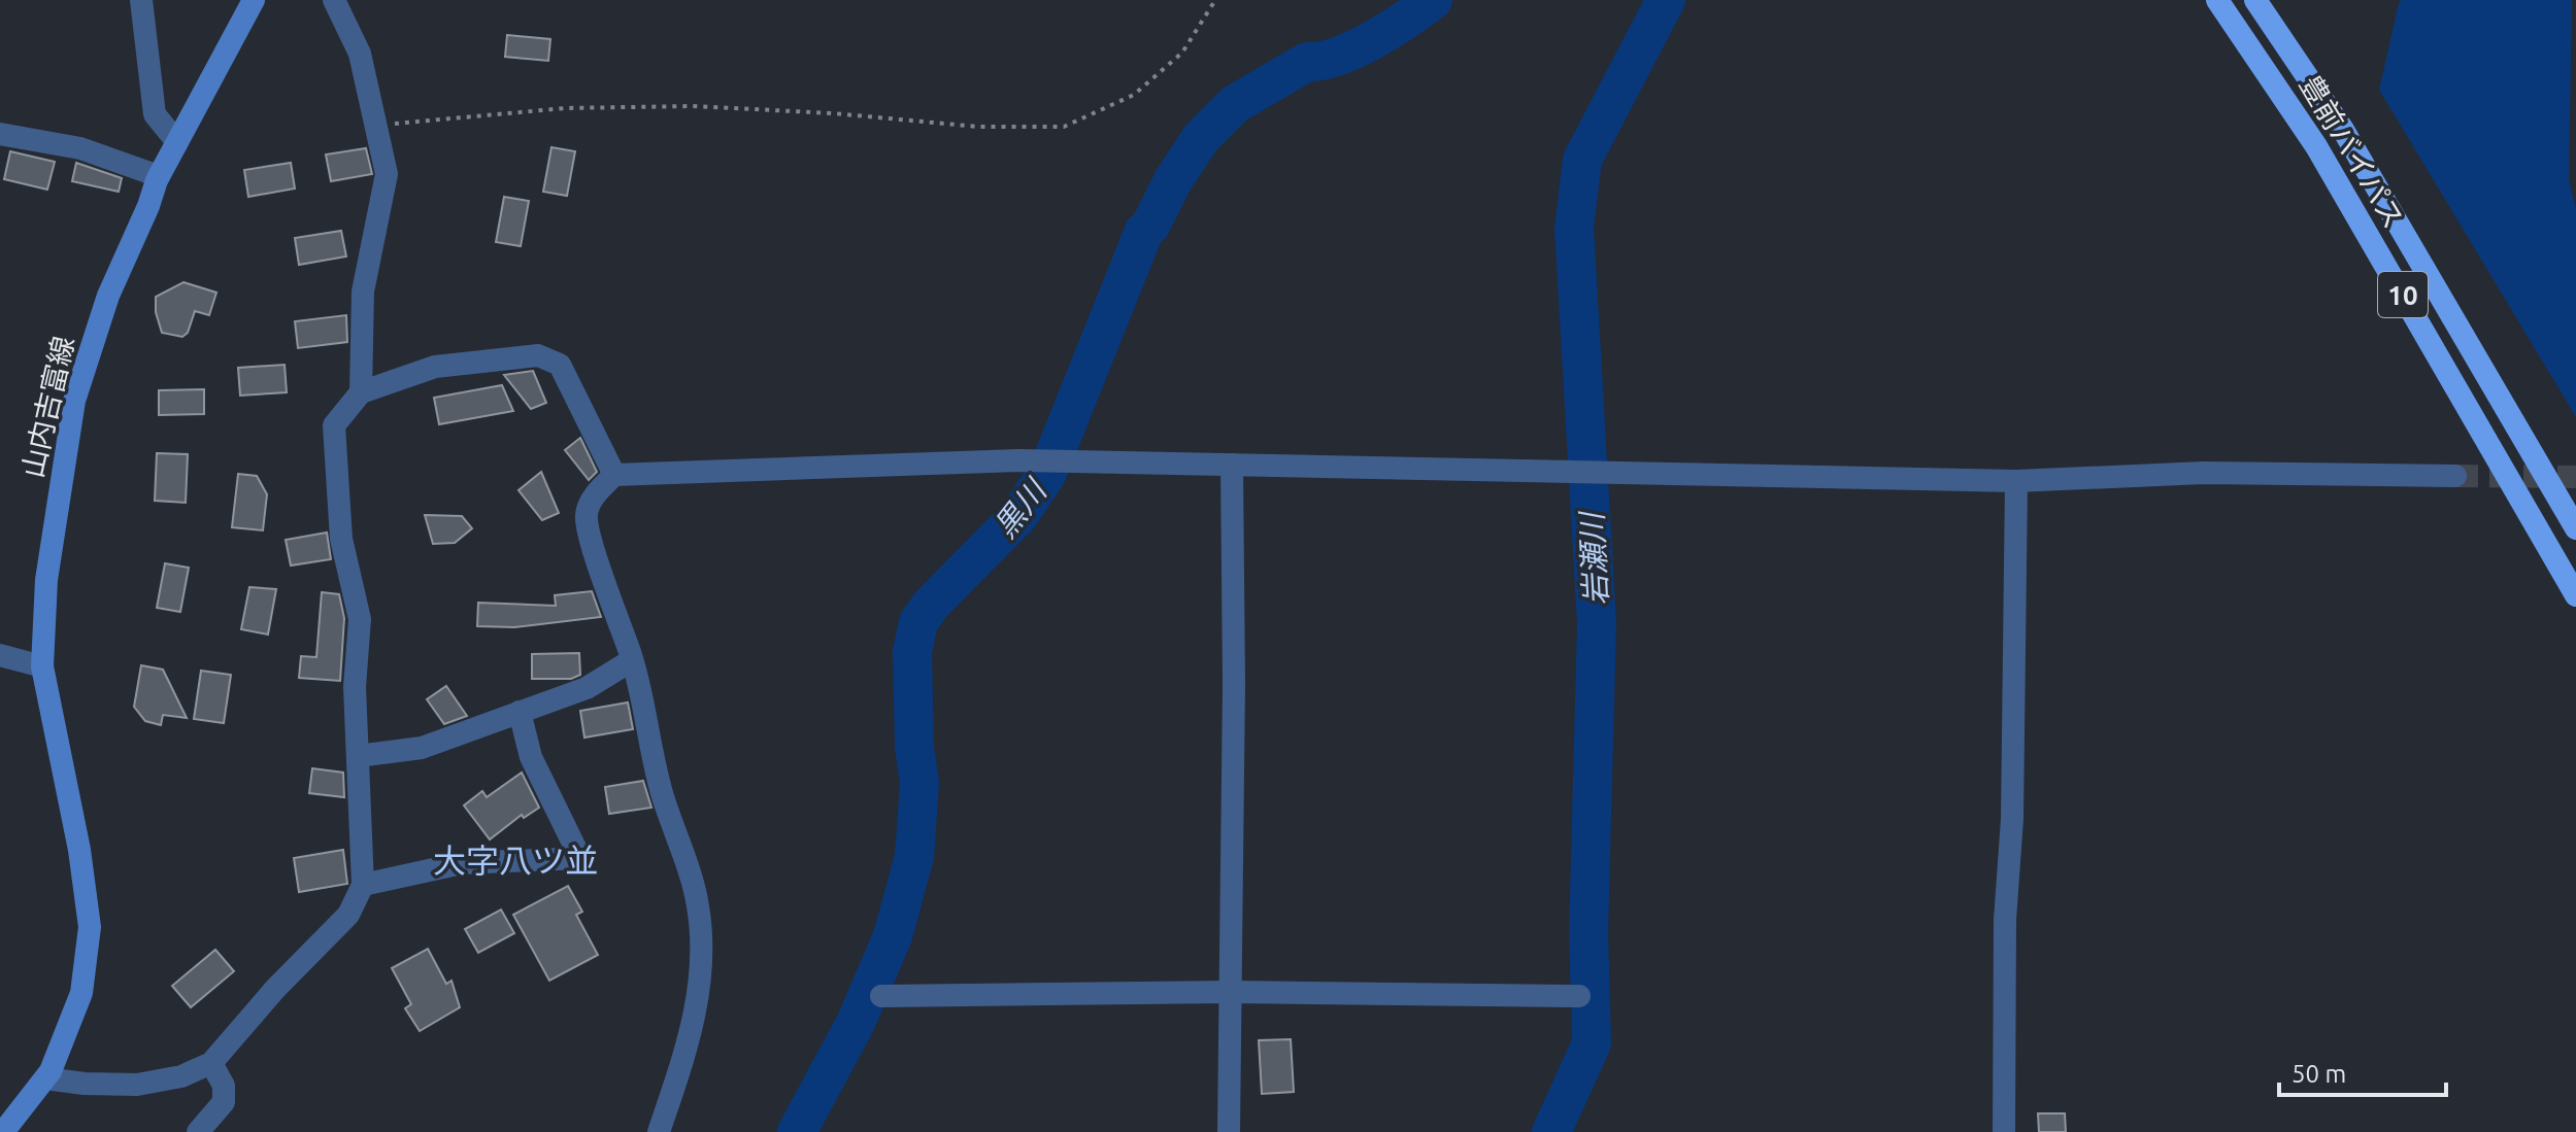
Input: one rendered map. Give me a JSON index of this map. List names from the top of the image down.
{
  "streets": {
    "highway": ["豊前バイパス", "10"],
    "main road": ["山内吉富線"]
  },
  "districts": ["大字八ツ並"],
  "water": ["黒川", "岩瀬川"],
  "scale_bar": "50 m"
}
